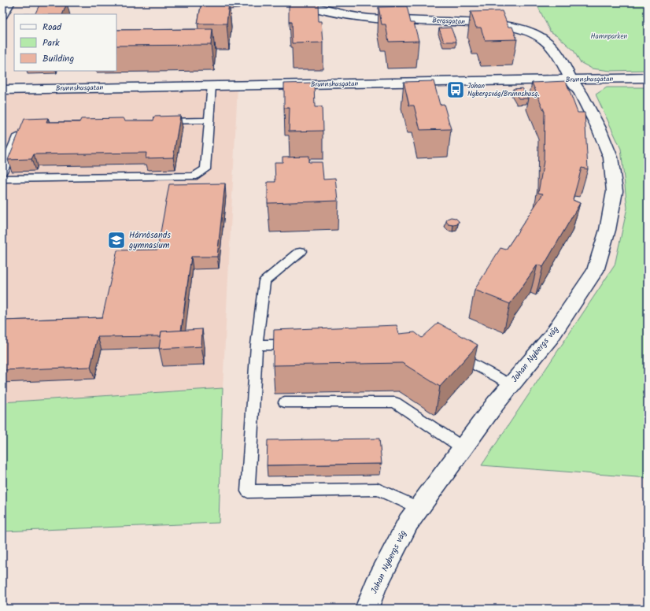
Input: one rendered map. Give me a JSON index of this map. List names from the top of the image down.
{
  "streets": {
    "street": ["Bergsgatan", "Brunnshusgatan", "Johan Nybergs väg"]
  },
  "crossings": [
    ["Bergsgatan", "Brunnshusgatan"],
    ["Bergsgatan", "Johan Nybergs väg"],
    ["Brunnshusgatan", "Johan Nybergs väg"]
  ],
  "parks": ["Hamnparken"],
  "places": {
    "bus stop": ["Johan Nybergsväg/Brunnshusg."],
    "school or university": ["Härnösands gymnasium"]
  },
  "legend": ["Road", "Park", "Building"]
}
